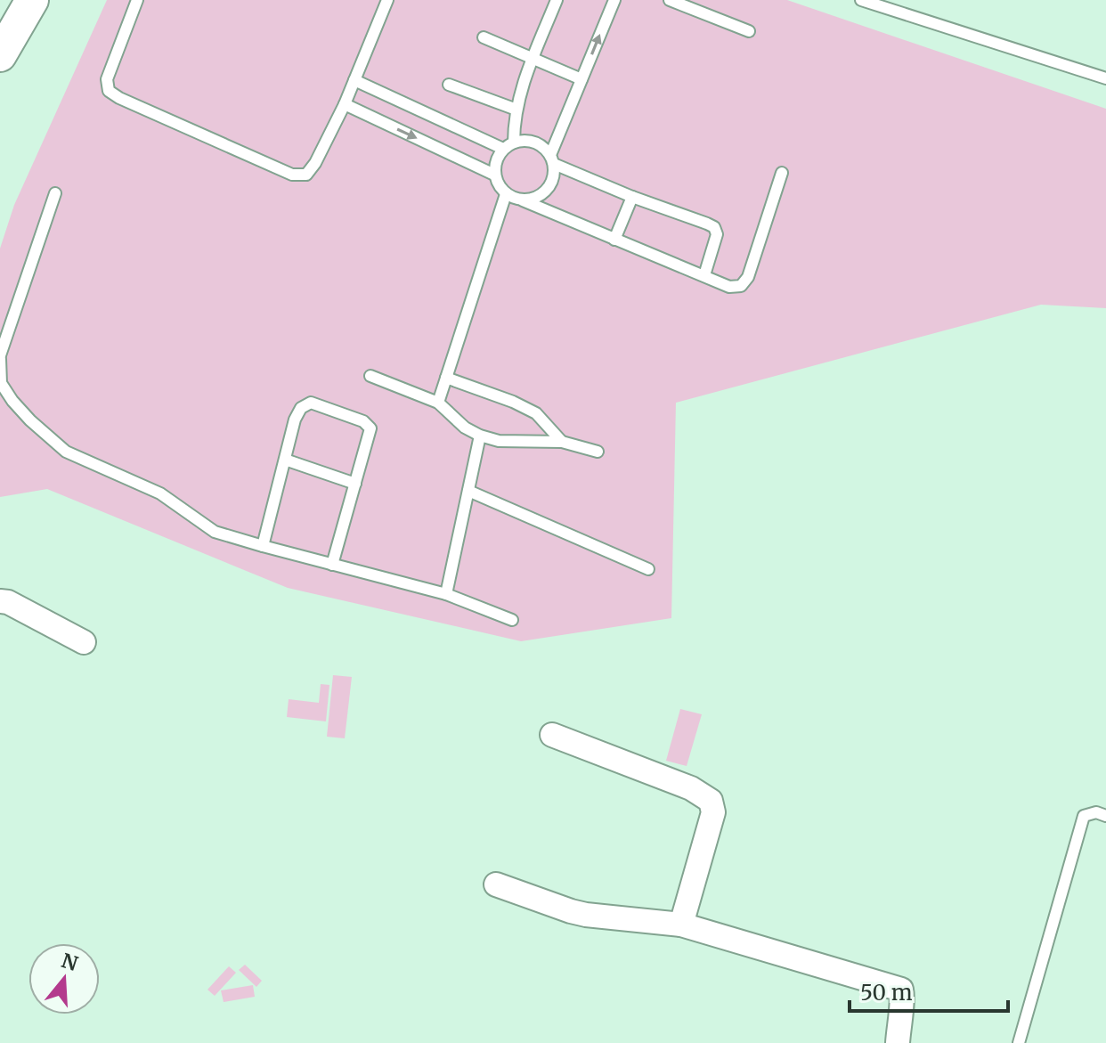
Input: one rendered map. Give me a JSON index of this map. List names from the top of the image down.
{
  "scale_bar": "50 m",
  "north": "top"
}
